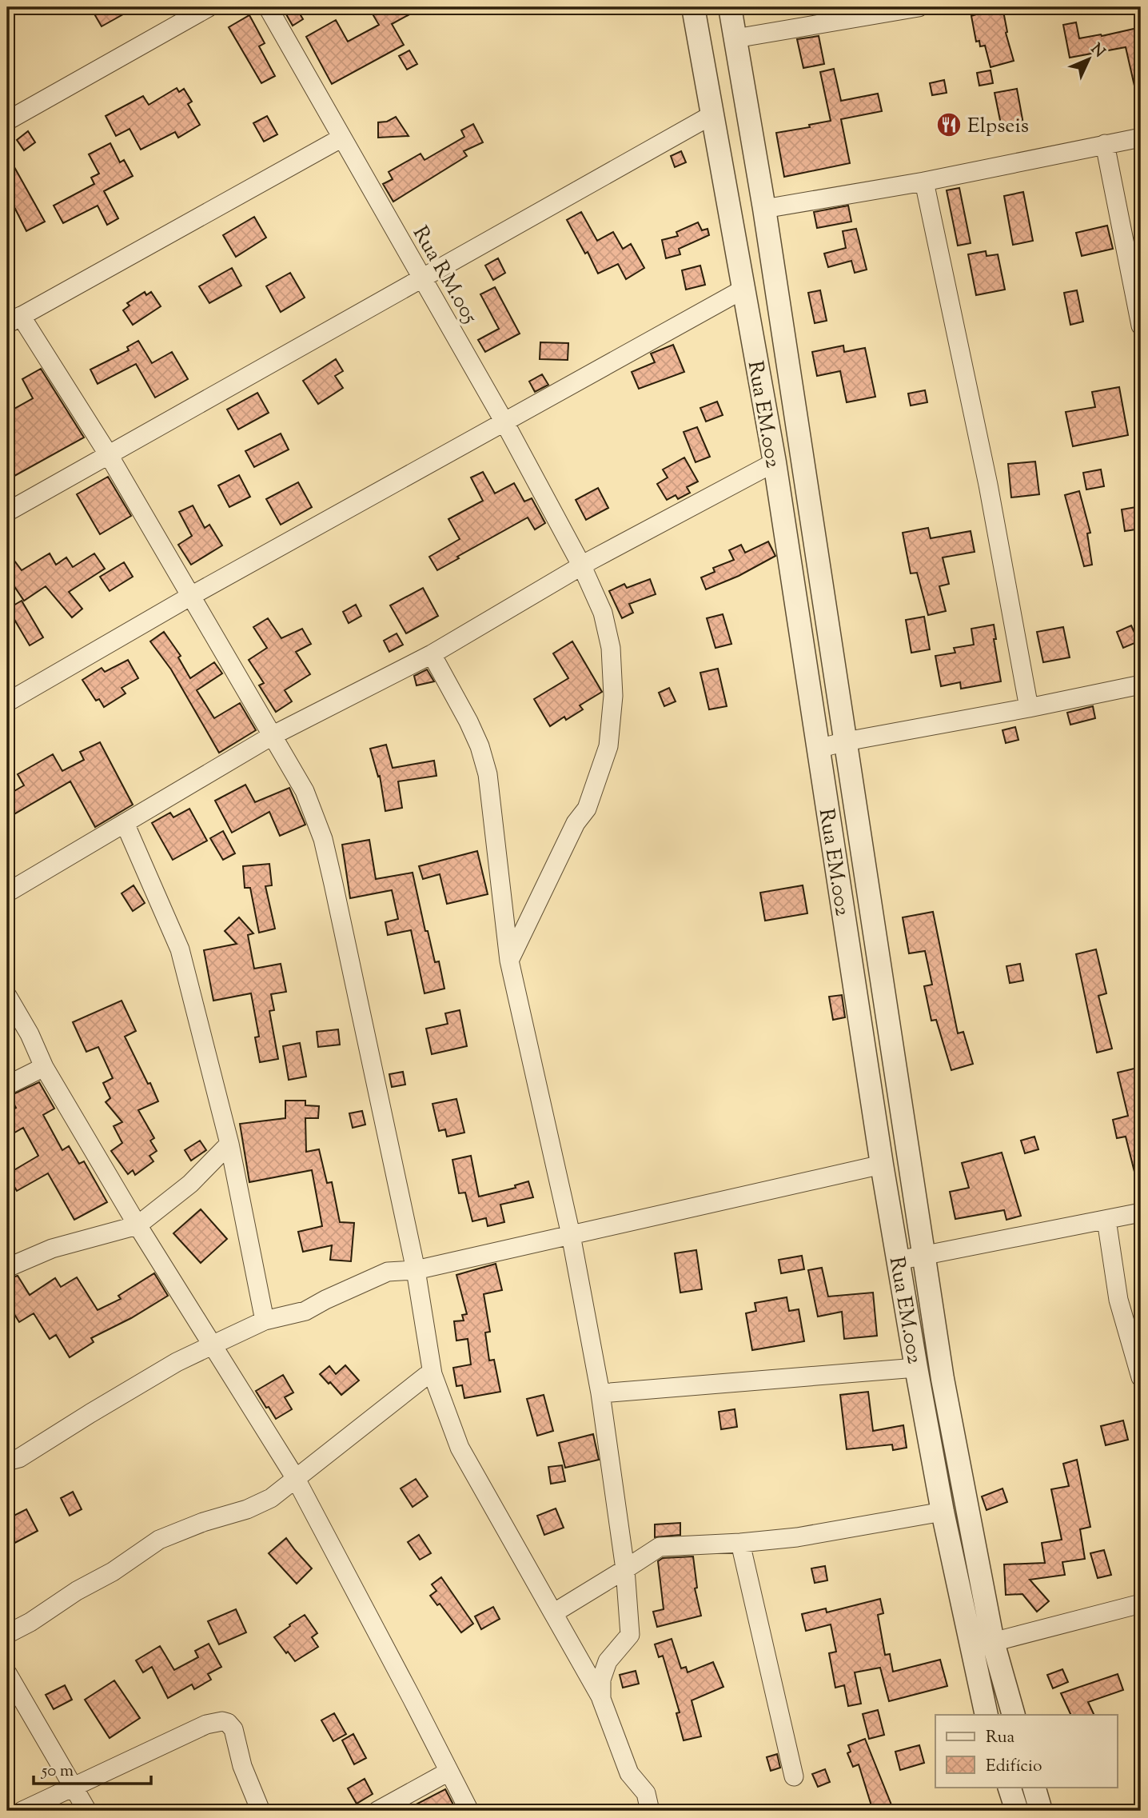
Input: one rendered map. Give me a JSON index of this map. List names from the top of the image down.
{
  "streets": {
    "street": ["Rua RM.005", "Rua EM.002"]
  },
  "places": {
    "restaurant": ["Elpseis"]
  },
  "legend": ["Rua", "Edifício"],
  "scale_bar": "50 m",
  "north": "top right"
}
